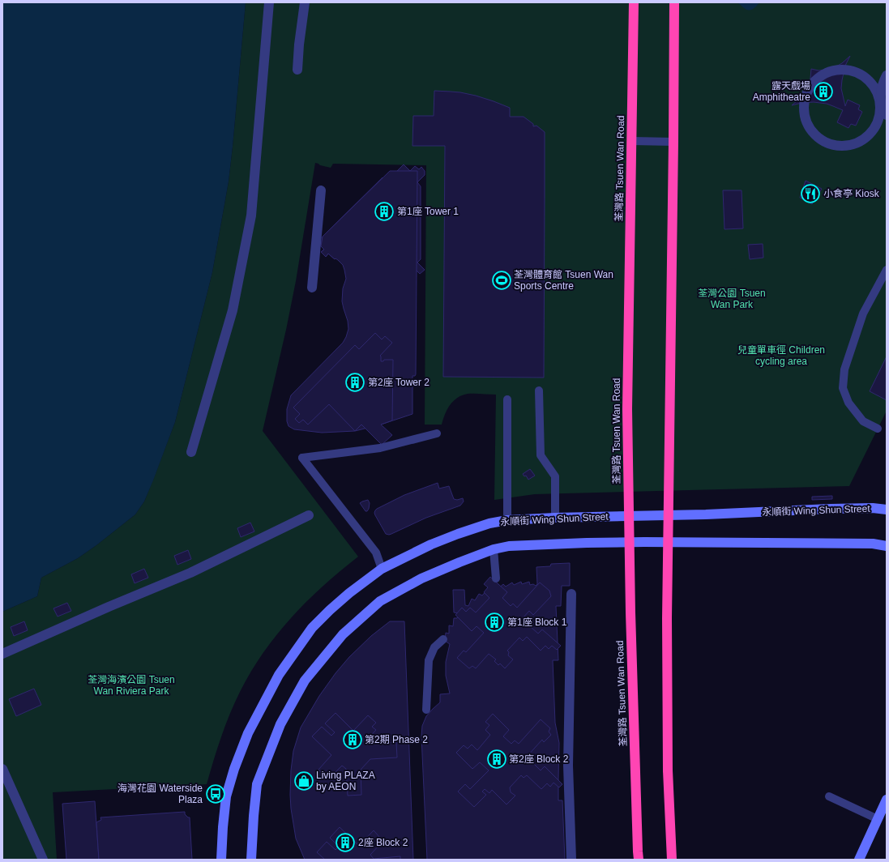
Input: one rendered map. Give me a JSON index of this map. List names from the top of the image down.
{
  "streets": {
    "highway": ["荃灣路 Tsuen Wan Road"],
    "street": ["永順街 Wing Shun Street"]
  },
  "parks": ["荃灣公園 Tsuen Wan Park", "兒童單車徑 Children cycling area", "荃灣海濱公園 Tsuen Wan Riviera Park"],
  "places": {
    "building": [
      "露天戲場 Amphitheatre",
      "第1座 Tower 1",
      "第2座 Tower 2",
      "第1座 Block 1",
      "第2期 Phase 2",
      "第2座 Block 2",
      "2座 Block 2"
    ],
    "restaurant": ["小食亭 Kiosk"],
    "sports": ["荃灣體育館 Tsuen Wan Sports Centre"],
    "shop": ["Living PLAZA by AEON"],
    "bus stop": ["海灣花園 Waterside Plaza"]
  }
}
